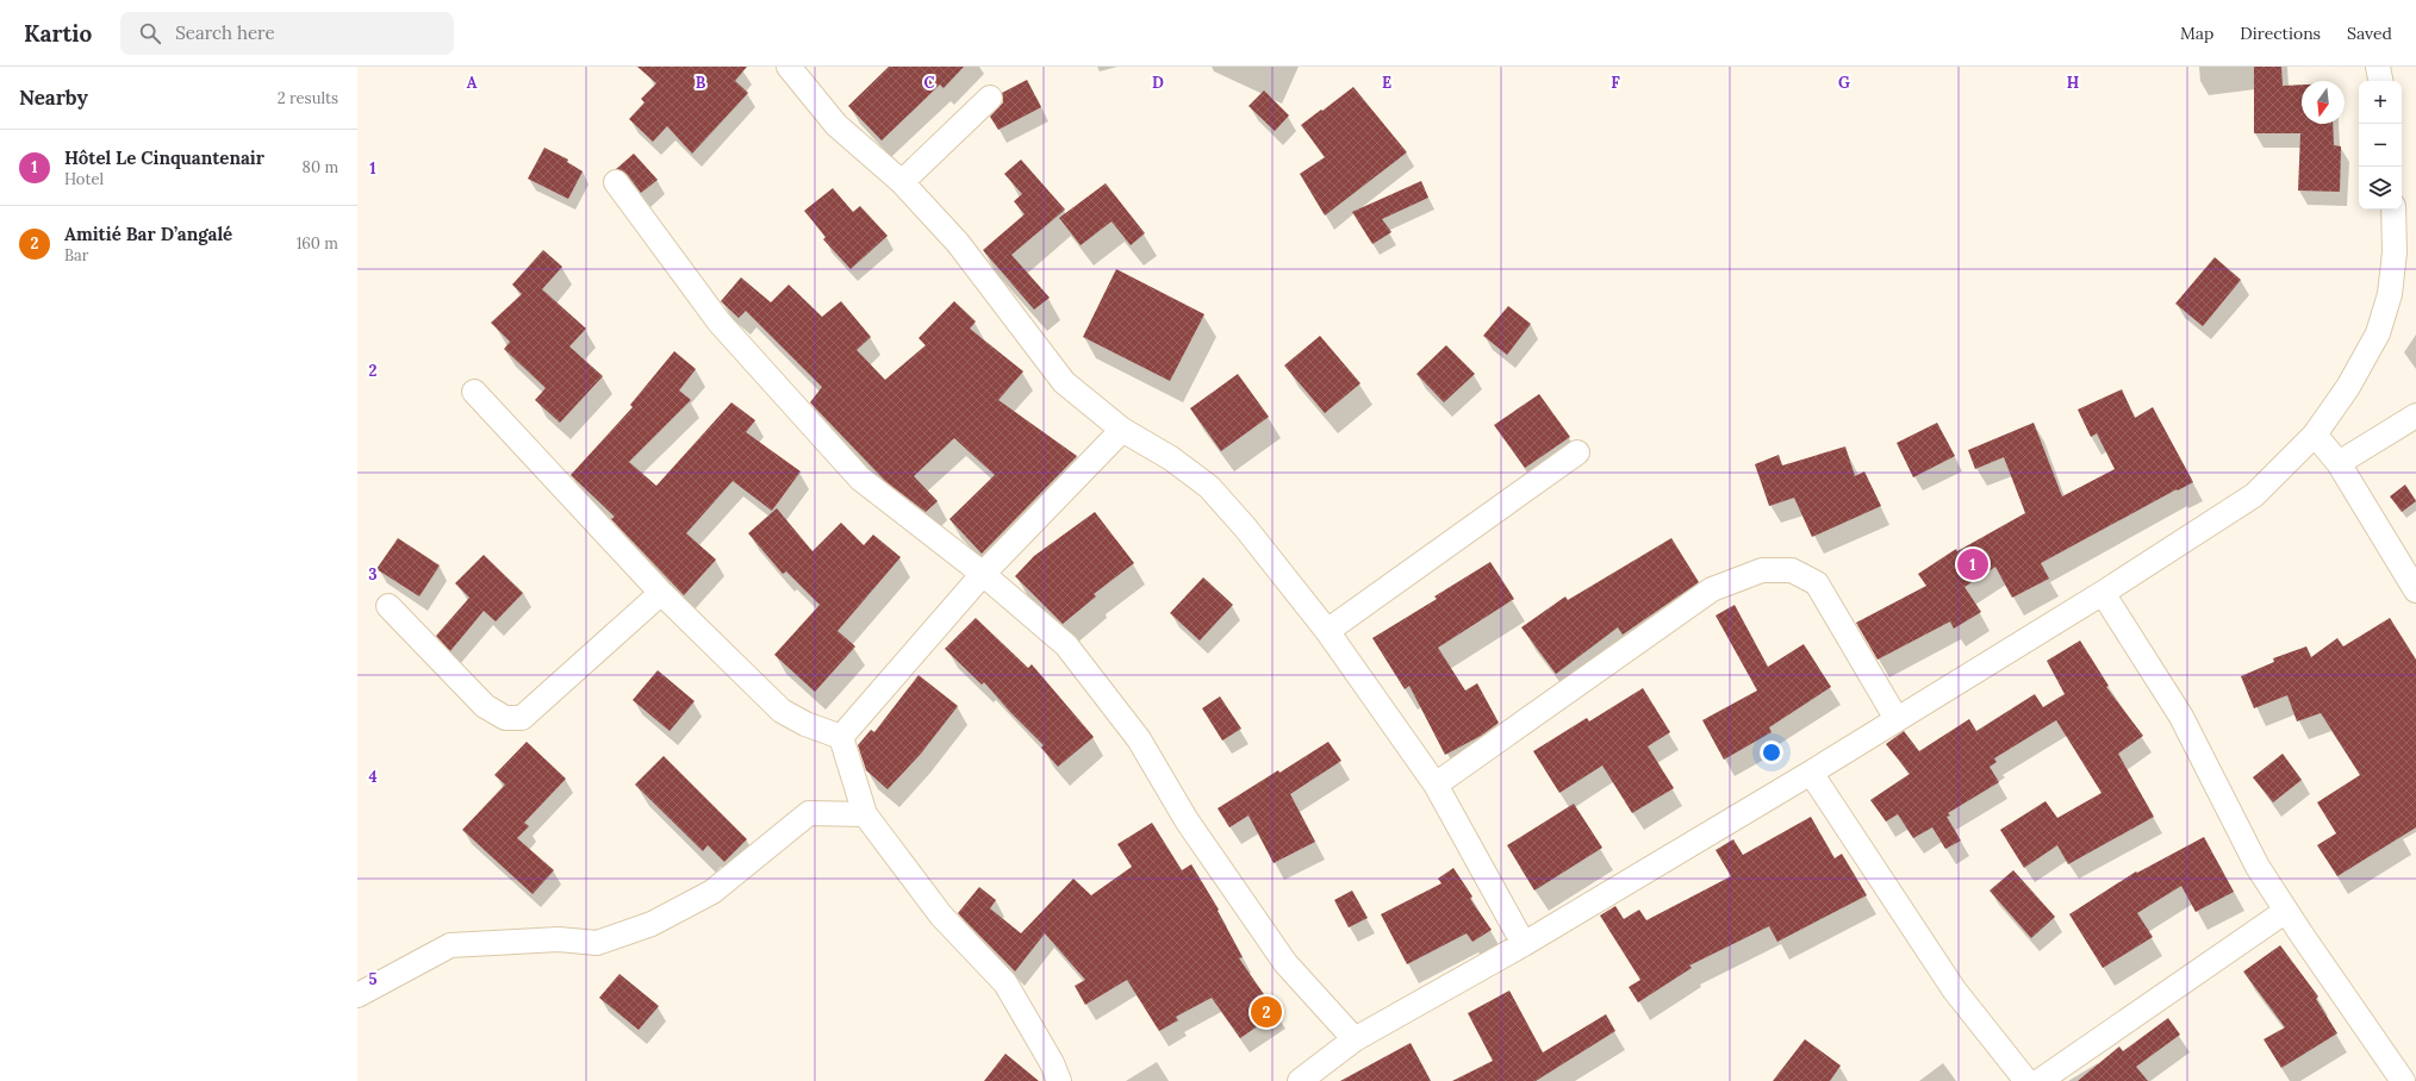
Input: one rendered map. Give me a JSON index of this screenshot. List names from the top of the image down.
{
  "north": "bottom",
  "page": {
    "header": "Kartio",
    "search": "Search here",
    "nav": ["Map", "Directions", "Saved"],
    "heading": ["Nearby", "2 results"],
    "map_buttons": ["+", "−"],
    "list": [
      {
        "mark": "1",
        "name": "Hôtel Le Cinquantenair",
        "note": "Hotel",
        "value": "80 m"
      },
      {
        "mark": "2",
        "name": "Amitié Bar D’angalé",
        "note": "Bar",
        "value": "160 m"
      }
    ],
    "pins": ["1", "2"]
  },
  "grid": {
    "columns": [
      "A",
      "B",
      "C",
      "D",
      "E",
      "F",
      "G",
      "H"
    ],
    "rows": [
      "1",
      "2",
      "3",
      "4",
      "5"
    ]
  }
}
